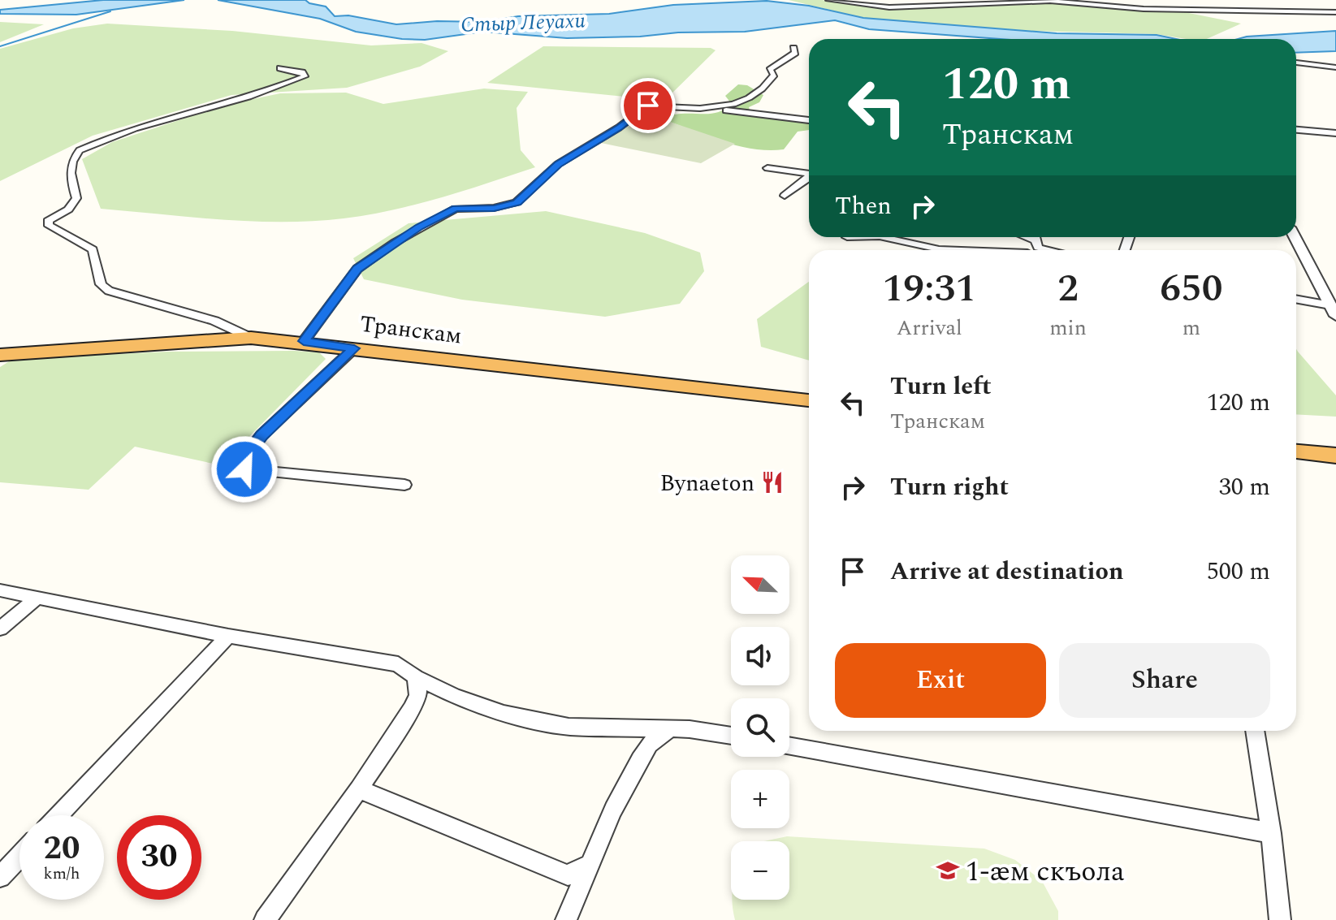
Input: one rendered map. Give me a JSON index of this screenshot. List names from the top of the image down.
{
  "streets": {
    "highway": ["Транскам"]
  },
  "water": ["Стыр Леуахи"],
  "places": {
    "restaurant": ["Bynaeton"],
    "school or university": ["1-æм скъола"]
  },
  "north": "top left",
  "page": {
    "turn": ["120 m", "Транскам"],
    "then": "Then",
    "eta": [
      "19:31",
      "Arrival",
      "2",
      "min",
      "650",
      "m"
    ],
    "list": [
      {
        "name": "Turn left",
        "note": "Транскам",
        "value": "120 m"
      },
      {
        "name": "Turn right",
        "value": "30 m"
      },
      {
        "name": "Arrive at destination",
        "value": "500 m"
      }
    ],
    "map_buttons": ["+", "−"],
    "buttons": ["Exit", "Share"],
    "speed": "20 km/h",
    "limit": "30"
  }
}
